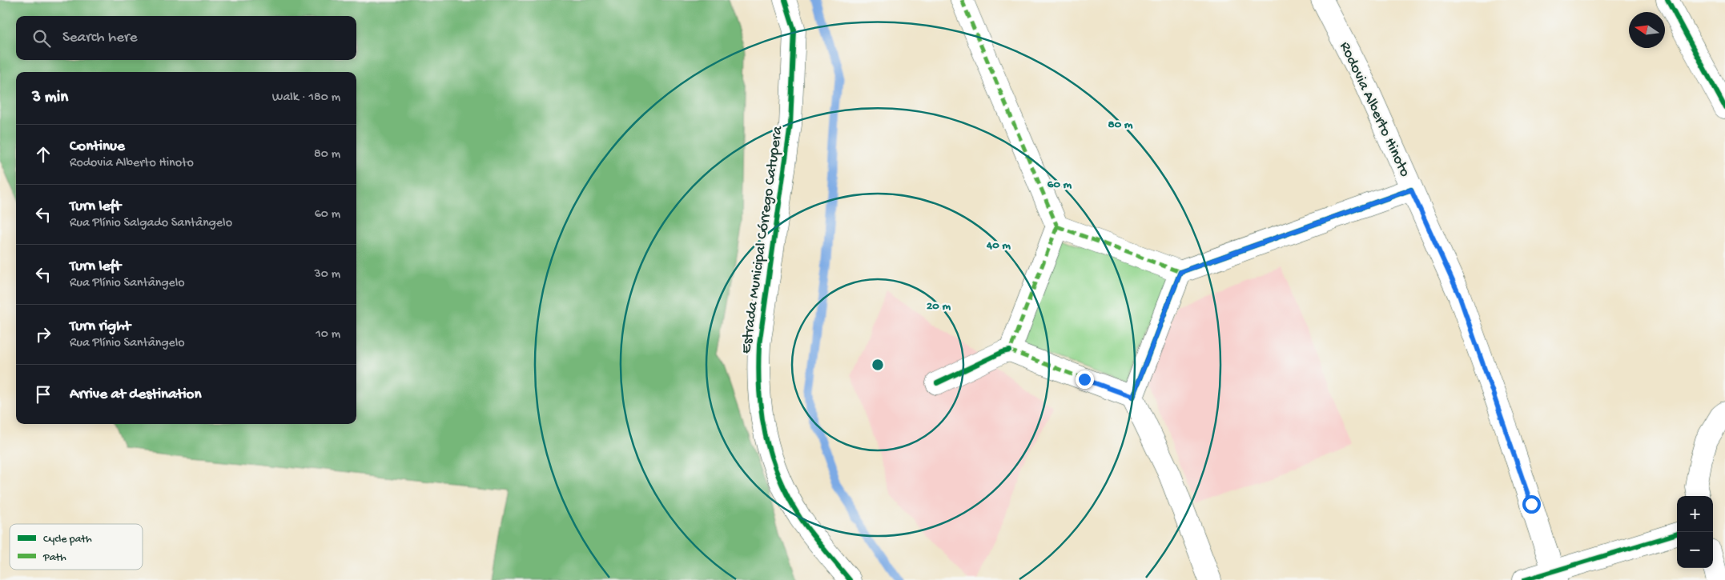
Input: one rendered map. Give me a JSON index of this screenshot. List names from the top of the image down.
{
  "streets": {
    "street": ["Rodovia Alberto Hinoto", "Estrada Municipal Córrego Catupera"]
  },
  "legend": ["Cycle path", "Path"],
  "north": "left",
  "page": {
    "search": "Search here",
    "heading": ["3 min", "Walk · 180 m"],
    "list": [
      ["Continue", "Rodovia Alberto Hinoto", "80 m"],
      ["Turn left", "Rua Plínio Salgado Santângelo", "60 m"],
      ["Turn left", "Rua Plínio Santângelo", "30 m"],
      ["Turn right", "Rua Plínio Santângelo", "10 m"],
      "Arrive at destination"
    ],
    "map_buttons": ["+", "−"]
  },
  "rings": [
    "80 m",
    "60 m",
    "40 m",
    "20 m"
  ]
}
